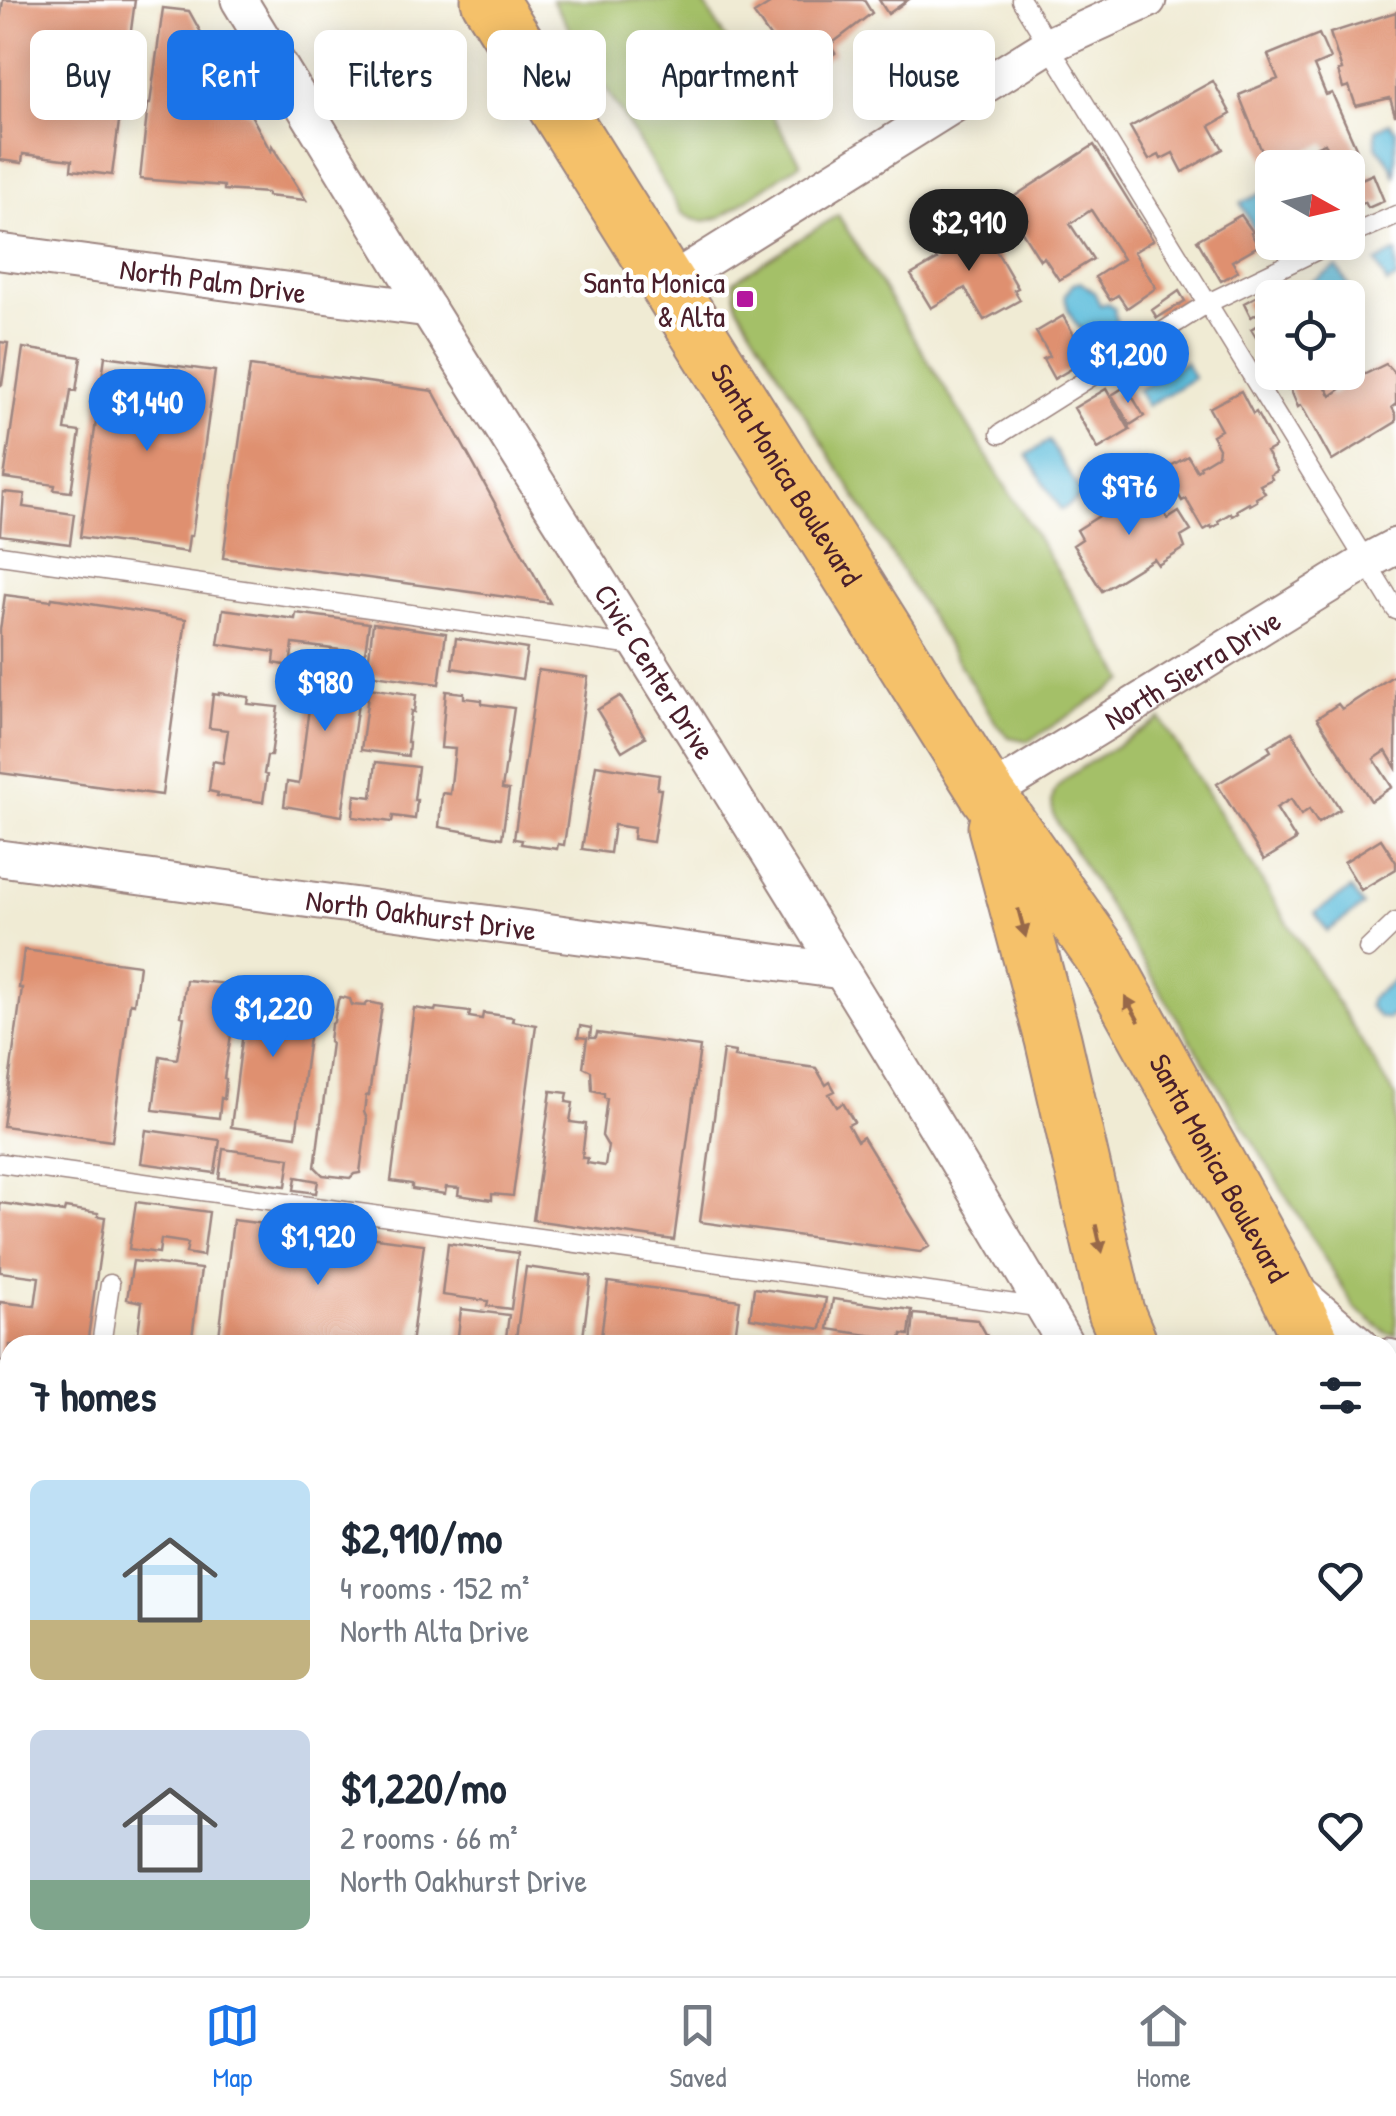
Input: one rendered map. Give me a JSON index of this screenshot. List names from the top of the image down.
{
  "streets": {
    "main road": ["Santa Monica Boulevard"],
    "street": [
      "North Palm Drive",
      "North Sierra Drive",
      "Civic Center Drive",
      "North Oakhurst Drive"
    ]
  },
  "crossings": [
    ["North Palm Drive", "Civic Center Drive"],
    ["Santa Monica Boulevard", "North Sierra Drive"],
    ["Civic Center Drive", "North Oakhurst Drive"]
  ],
  "places": {
    "transit": ["Santa Monica & Alta"]
  },
  "north": "right",
  "page": {
    "chip": [
      "Buy",
      "Rent",
      "Filters",
      "New",
      "Apartment",
      "House"
    ],
    "price": [
      "$2,910",
      "$1,200",
      "$1,440",
      "$976",
      "$980",
      "$1,220",
      "$1,920"
    ],
    "heading": "7 homes",
    "list": [
      {
        "name": "$2,910/mo",
        "note": "4 rooms · 152 m² · North Alta Drive"
      },
      {
        "name": "$1,220/mo",
        "note": "2 rooms · 66 m² · North Oakhurst Drive"
      }
    ],
    "tabs": ["Map", "Saved", "Home"]
  }
}
